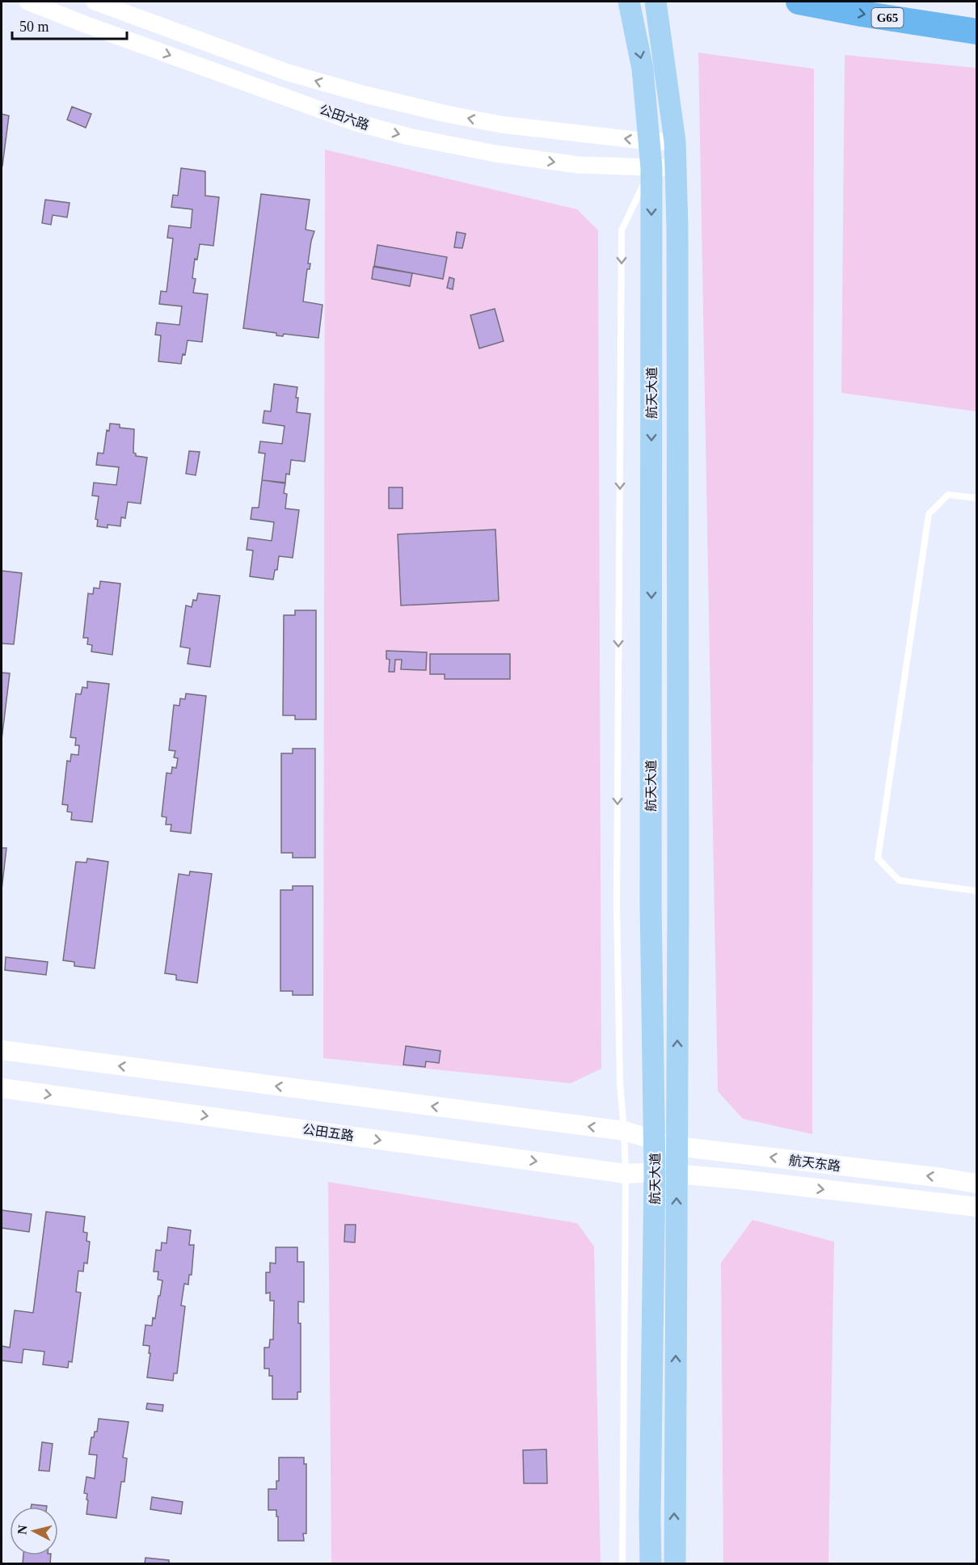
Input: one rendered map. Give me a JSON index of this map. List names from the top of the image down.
{
  "streets": {
    "highway": ["G65"],
    "main road": ["航天大道", "公田五路", "航天东路"],
    "street": ["公田六路"]
  },
  "crossings": [
    ["公田六路", "航天大道"],
    ["航天大道", "公田五路"],
    ["航天大道", "航天东路"],
    ["公田五路", "航天东路"]
  ],
  "scale_bar": "50 m",
  "north": "left"
}
